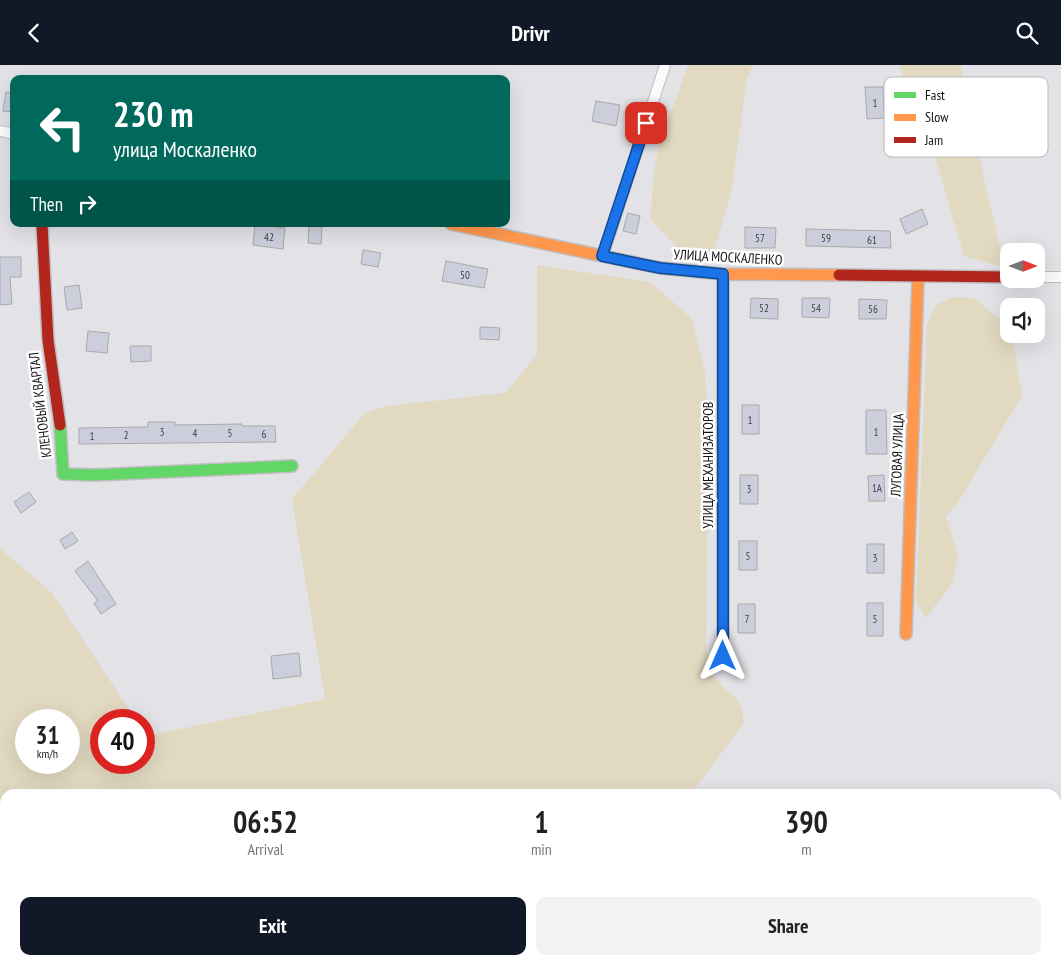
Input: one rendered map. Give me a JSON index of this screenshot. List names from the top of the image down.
{
  "streets": {
    "street": [
      "УЛИЦА МОСКАЛЕНКО",
      "КЛЕНОВЫЙ КВАРТАЛ",
      "ЛУГОВАЯ УЛИЦА",
      "УЛИЦА МЕХАНИЗАТОРОВ"
    ]
  },
  "crossings": [
    ["УЛИЦА МОСКАЛЕНКО", "ЛУГОВАЯ УЛИЦА"],
    ["УЛИЦА МОСКАЛЕНКО", "УЛИЦА МЕХАНИЗАТОРОВ"]
  ],
  "house_numbers": [
    "1",
    "42",
    "57",
    "59",
    "61",
    "50",
    "52",
    "54",
    "56",
    "1",
    "3",
    "1",
    "4",
    "5",
    "6",
    "2",
    "1",
    "1А",
    "3",
    "5",
    "3",
    "7",
    "5"
  ],
  "legend": ["Fast", "Slow", "Jam"],
  "north": "right",
  "page": {
    "header": "Drivr",
    "turn": ["230 m", "улица Москаленко"],
    "then": "Then",
    "speed": "31 km/h",
    "limit": "40",
    "eta": [
      "06:52",
      "Arrival",
      "1",
      "min",
      "390",
      "m"
    ],
    "buttons": ["Exit", "Share"]
  }
}
